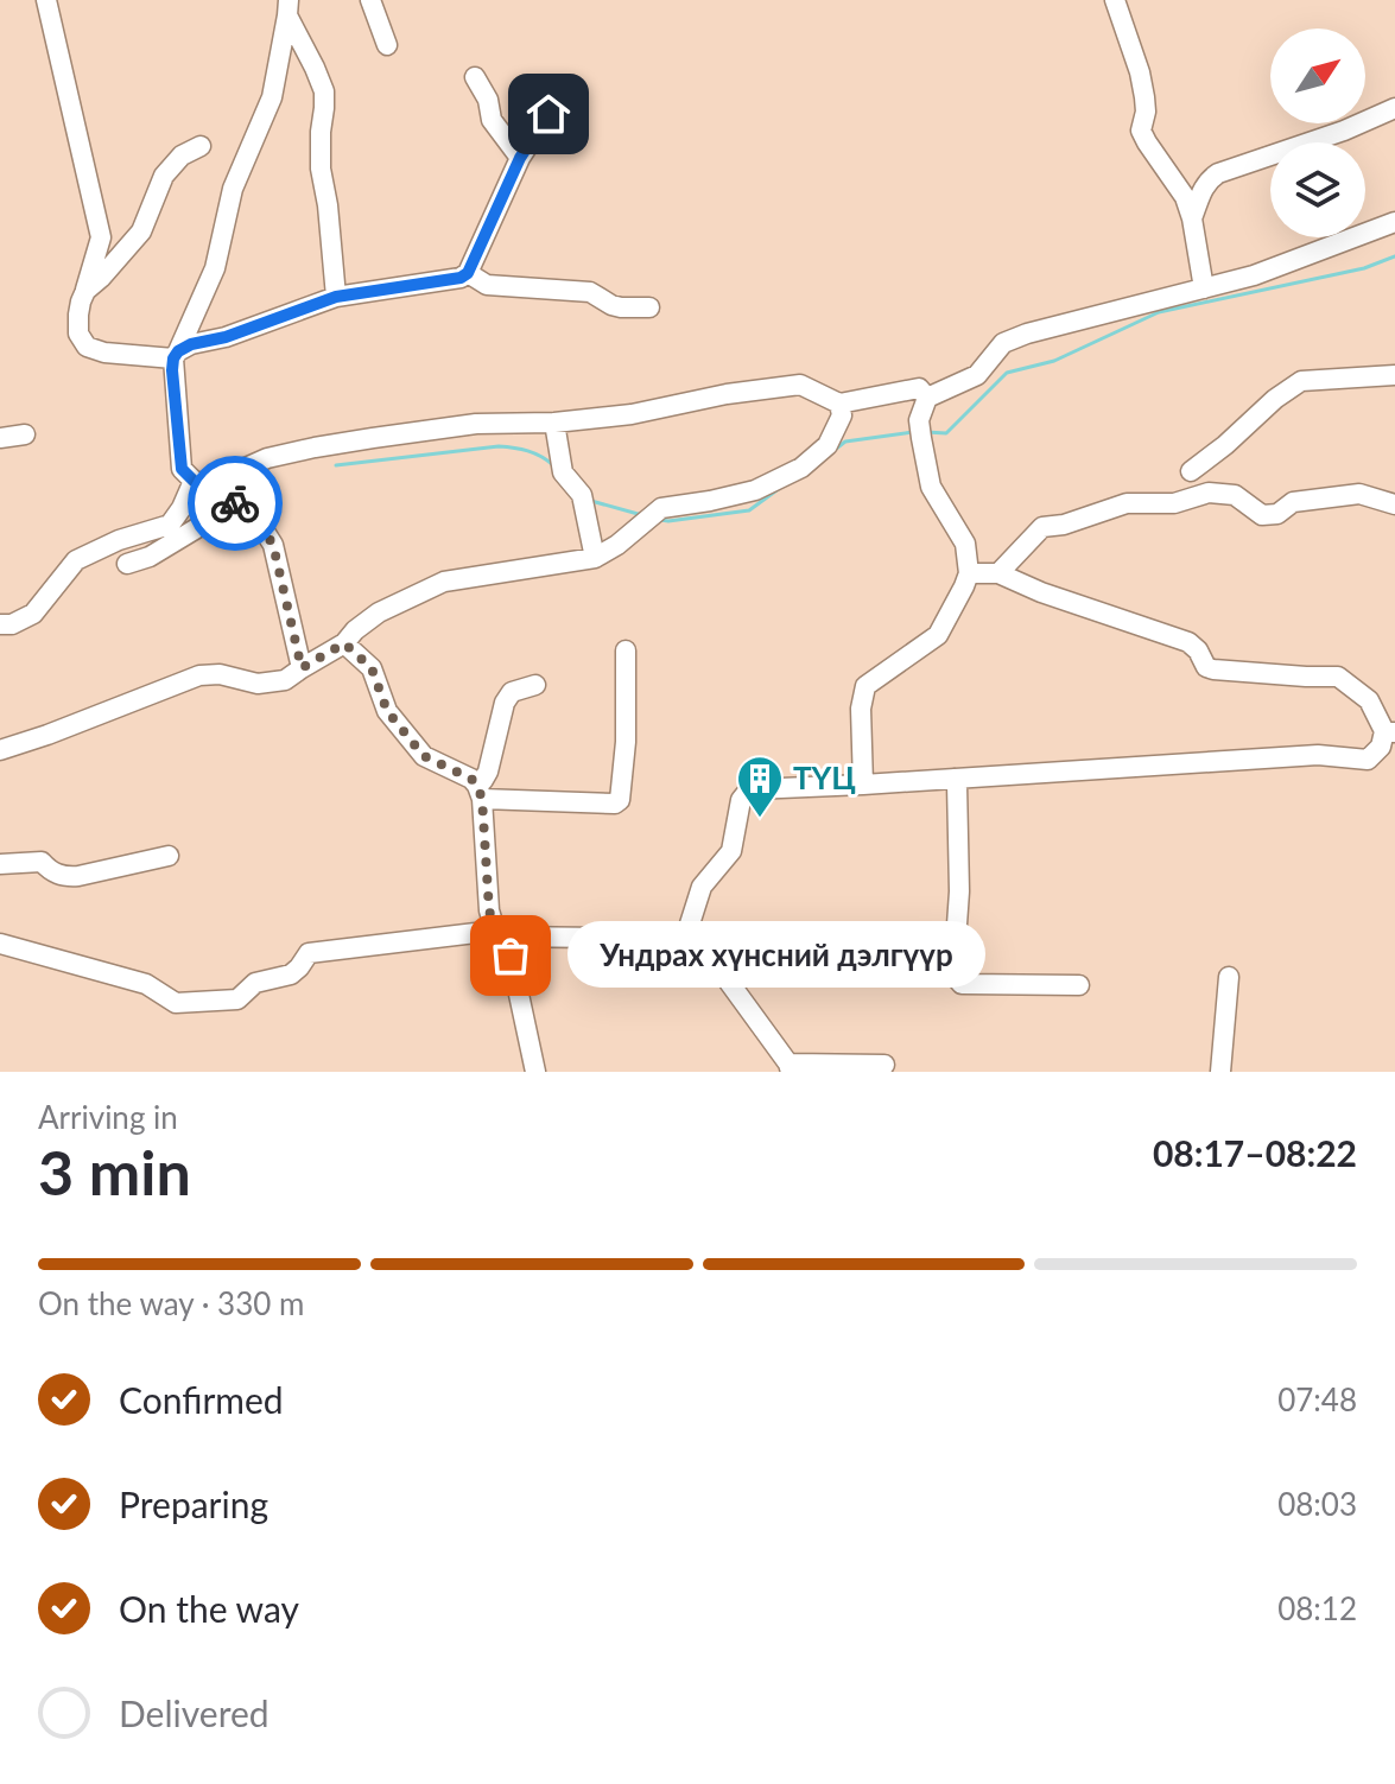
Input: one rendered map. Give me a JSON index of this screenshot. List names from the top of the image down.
{
  "places": {
    "building": ["ТҮЦ"],
    "other": ["Ундрах хүнсний дэлгүүр"]
  },
  "north": "top right",
  "page": {
    "bubble": "Ундрах хүнсний дэлгүүр",
    "heading": ["3 min", "Arriving in", "08:17–08:22"],
    "bar": "On the way · 330 m",
    "list": [
      ["Confirmed", "07:48"],
      ["Preparing", "08:03"],
      ["On the way", "08:12"],
      "Delivered"
    ]
  }
}
